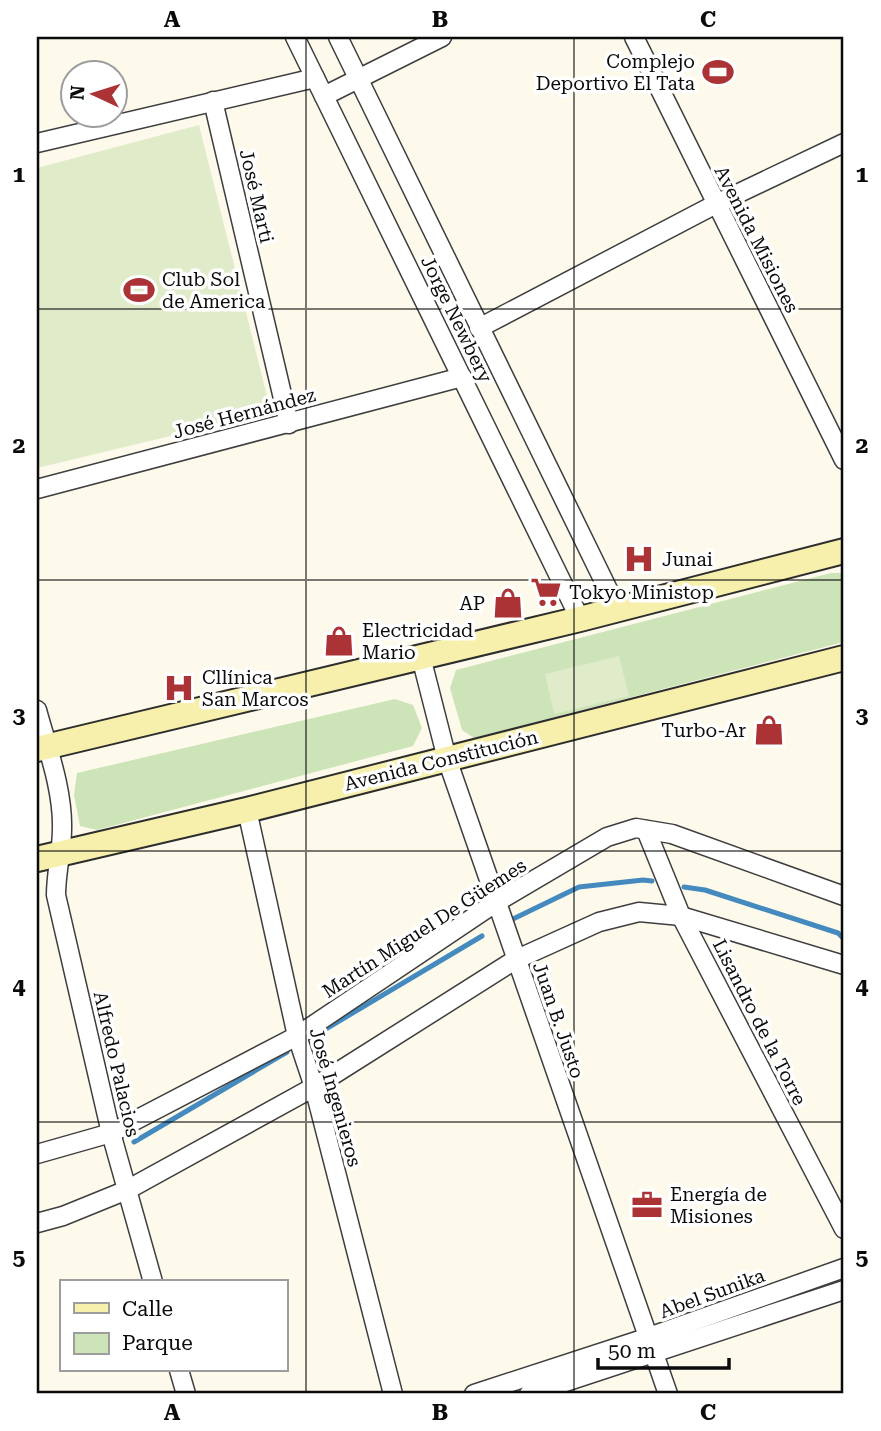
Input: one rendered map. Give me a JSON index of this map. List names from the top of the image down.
{
  "streets": {
    "main road": ["Avenida Constitución"],
    "street": [
      "José Marti",
      "Avenida Misiones",
      "Jorge Newbery",
      "José Hernández",
      "Martín Miguel De Güemes",
      "Juan B. Justo",
      "Lisandro de la Torre",
      "Alfredo Palacios",
      "José Ingenieros",
      "Abel Sunika"
    ]
  },
  "crossings": [
    ["José Marti", "José Hernández"],
    ["Jorge Newbery", "José Hernández"],
    ["Avenida Constitución", "Juan B. Justo"],
    ["Avenida Constitución", "Alfredo Palacios"],
    ["Avenida Constitución", "José Ingenieros"],
    ["Martín Miguel De Güemes", "Juan B. Justo"],
    ["Martín Miguel De Güemes", "Lisandro de la Torre"],
    ["Martín Miguel De Güemes", "Alfredo Palacios"],
    ["Martín Miguel De Güemes", "José Ingenieros"],
    ["Juan B. Justo", "Abel Sunika"]
  ],
  "places": {
    "sports": ["Complejo Deportivo El Tata", "Club Sol de America"],
    "hospital": ["Junai", "Cllínica San Marcos"],
    "supermarket": ["Tokyo Ministop"],
    "shop": ["AP", "Electricidad Mario", "Turbo-Ar"],
    "office": ["Energía de Misiones"]
  },
  "legend": ["Calle", "Parque"],
  "scale_bar": "50 m",
  "north": "left",
  "grid": {
    "columns": ["A", "B", "C"],
    "rows": [
      "1",
      "2",
      "3",
      "4",
      "5"
    ]
  }
}
